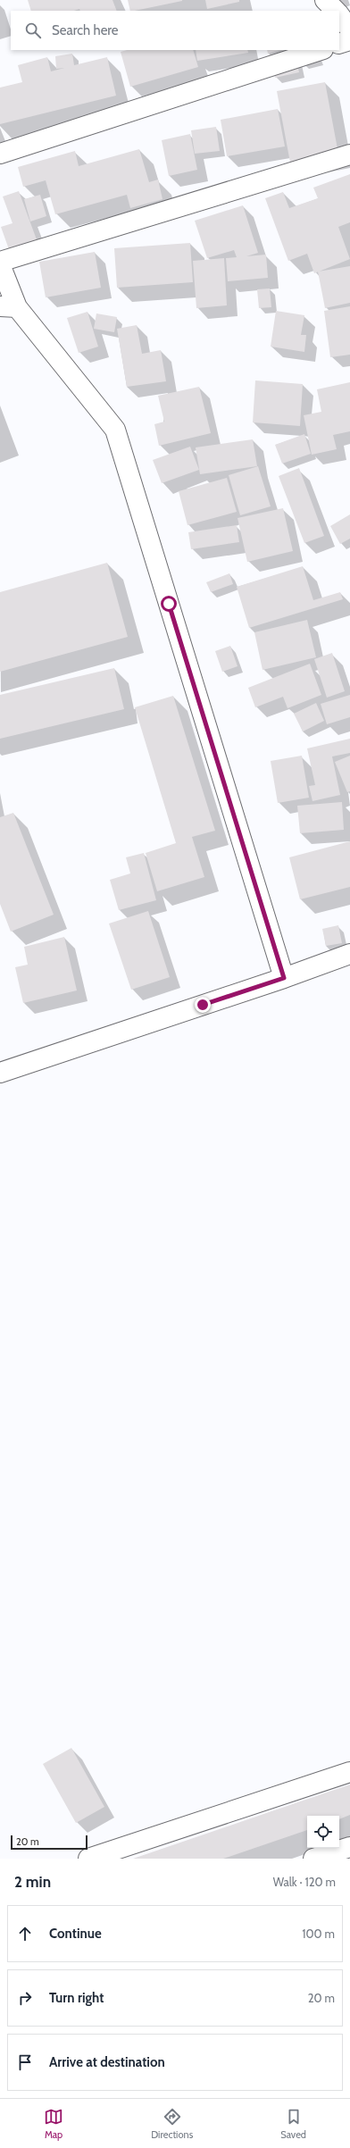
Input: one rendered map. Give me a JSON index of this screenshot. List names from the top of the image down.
{
  "scale_bar": "20 m",
  "page": {
    "search": "Search here",
    "scale": "20 m",
    "heading": ["2 min", "Walk · 120 m"],
    "list": [
      ["Continue", "100 m"],
      ["Turn right", "20 m"],
      "Arrive at destination"
    ],
    "nav": ["Map", "Directions", "Saved"]
  }
}
